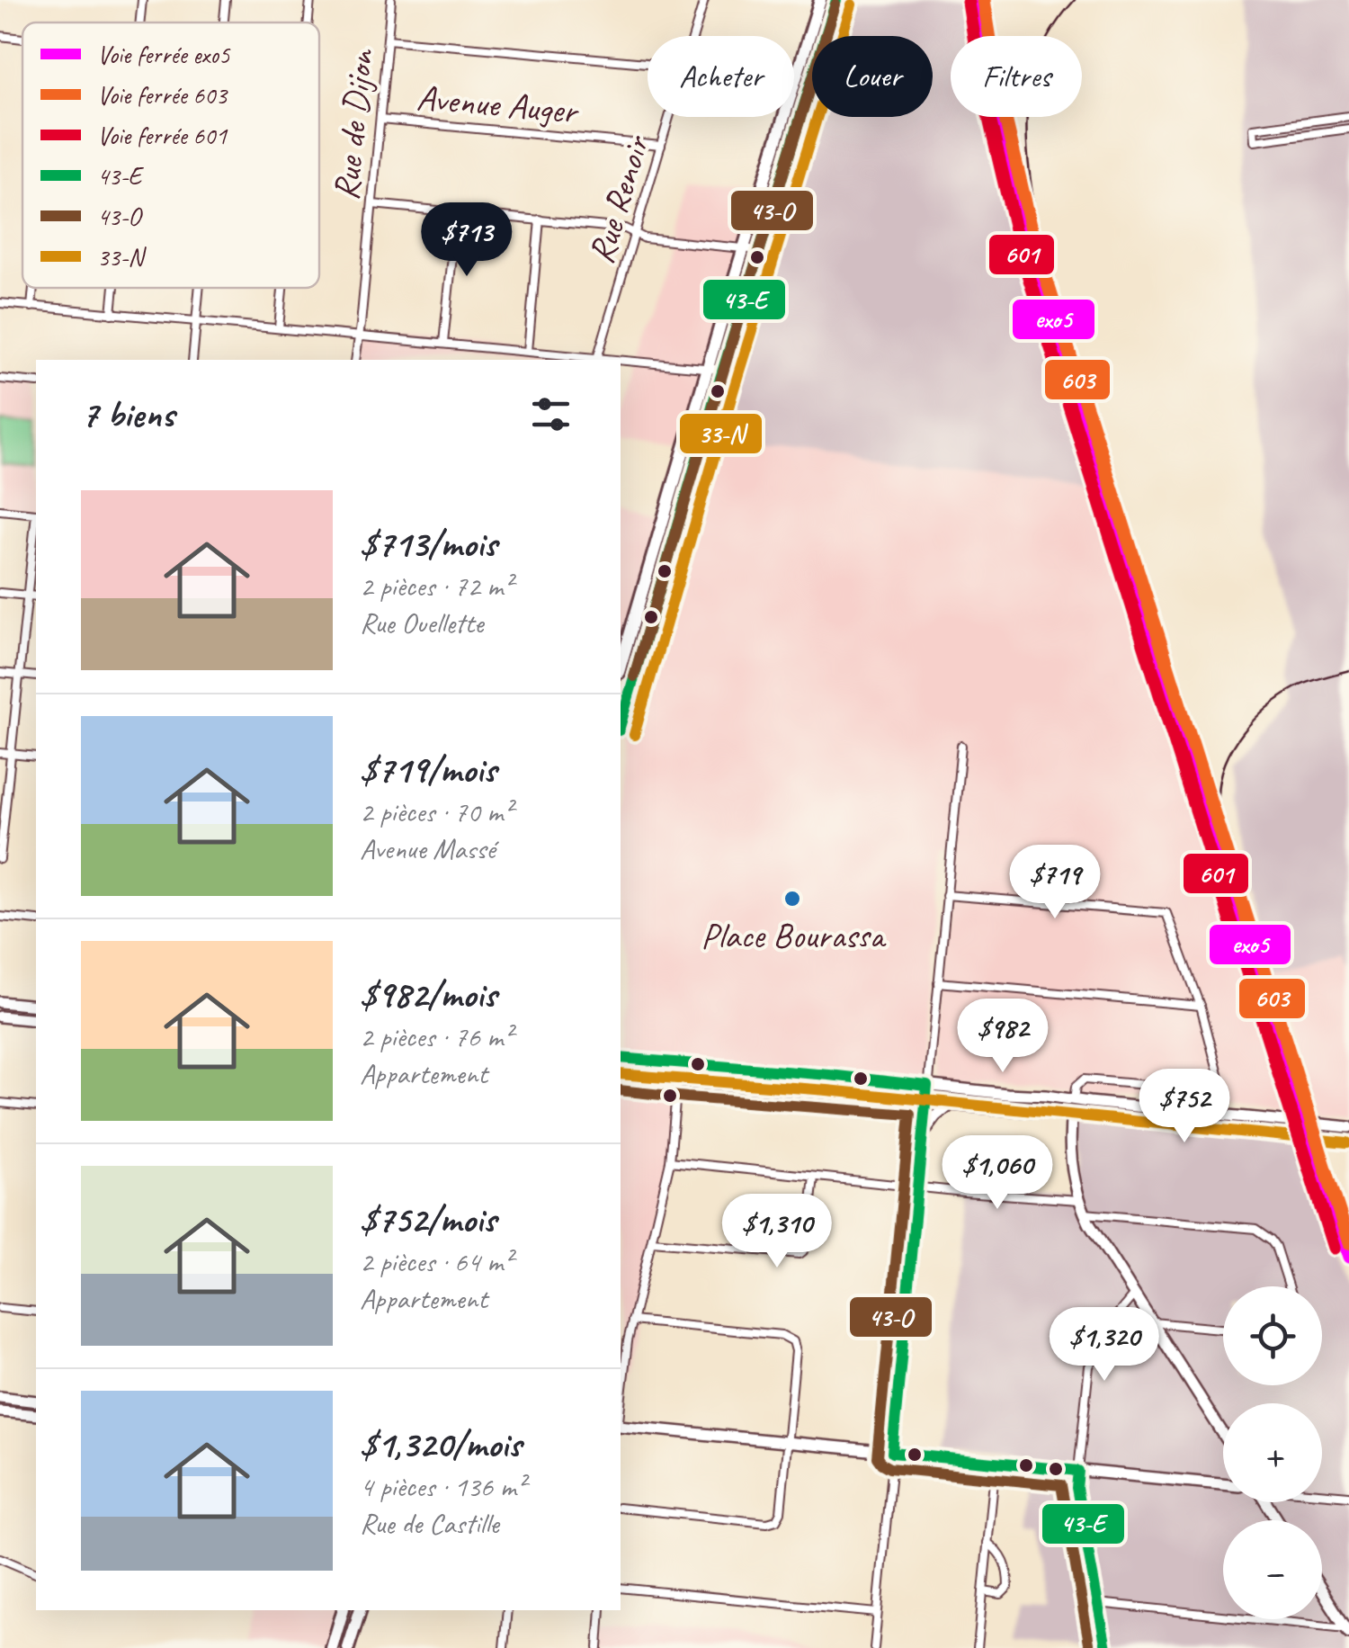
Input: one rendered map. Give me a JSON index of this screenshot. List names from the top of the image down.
{
  "streets": {
    "street": ["Avenue Auger", "Rue de Dijon", "Rue Renoir"]
  },
  "crossings": [
    ["Avenue Auger", "Rue de Dijon"],
    ["Avenue Auger", "Rue Renoir"]
  ],
  "places": ["Place Bourassa"],
  "lines": [
    "rail line exo5",
    "rail line 603",
    "transit line 43-E",
    "rail line 601",
    "transit line 43-O",
    "transit line 33-N"
  ],
  "legend": [
    "Voie ferrée exo5",
    "Voie ferrée 603",
    "Voie ferrée 601",
    "43-E",
    "43-O",
    "33-N"
  ],
  "page": {
    "chip": ["Acheter", "Louer", "Filtres"],
    "price": [
      "$713",
      "$719",
      "$982",
      "$752",
      "$1,060",
      "$1,310",
      "$1,320"
    ],
    "heading": "7 biens",
    "list": [
      {
        "name": "$713/mois",
        "note": "2 pièces · 72 m² · Rue Ouellette"
      },
      {
        "name": "$719/mois",
        "note": "2 pièces · 70 m² · Avenue Massé"
      },
      {
        "name": "$982/mois",
        "note": "2 pièces · 76 m² · Appartement"
      },
      {
        "name": "$752/mois",
        "note": "2 pièces · 64 m² · Appartement"
      },
      {
        "name": "$1,320/mois",
        "note": "4 pièces · 136 m² · Rue de Castille"
      }
    ],
    "map_buttons": ["+", "−"]
  }
}
